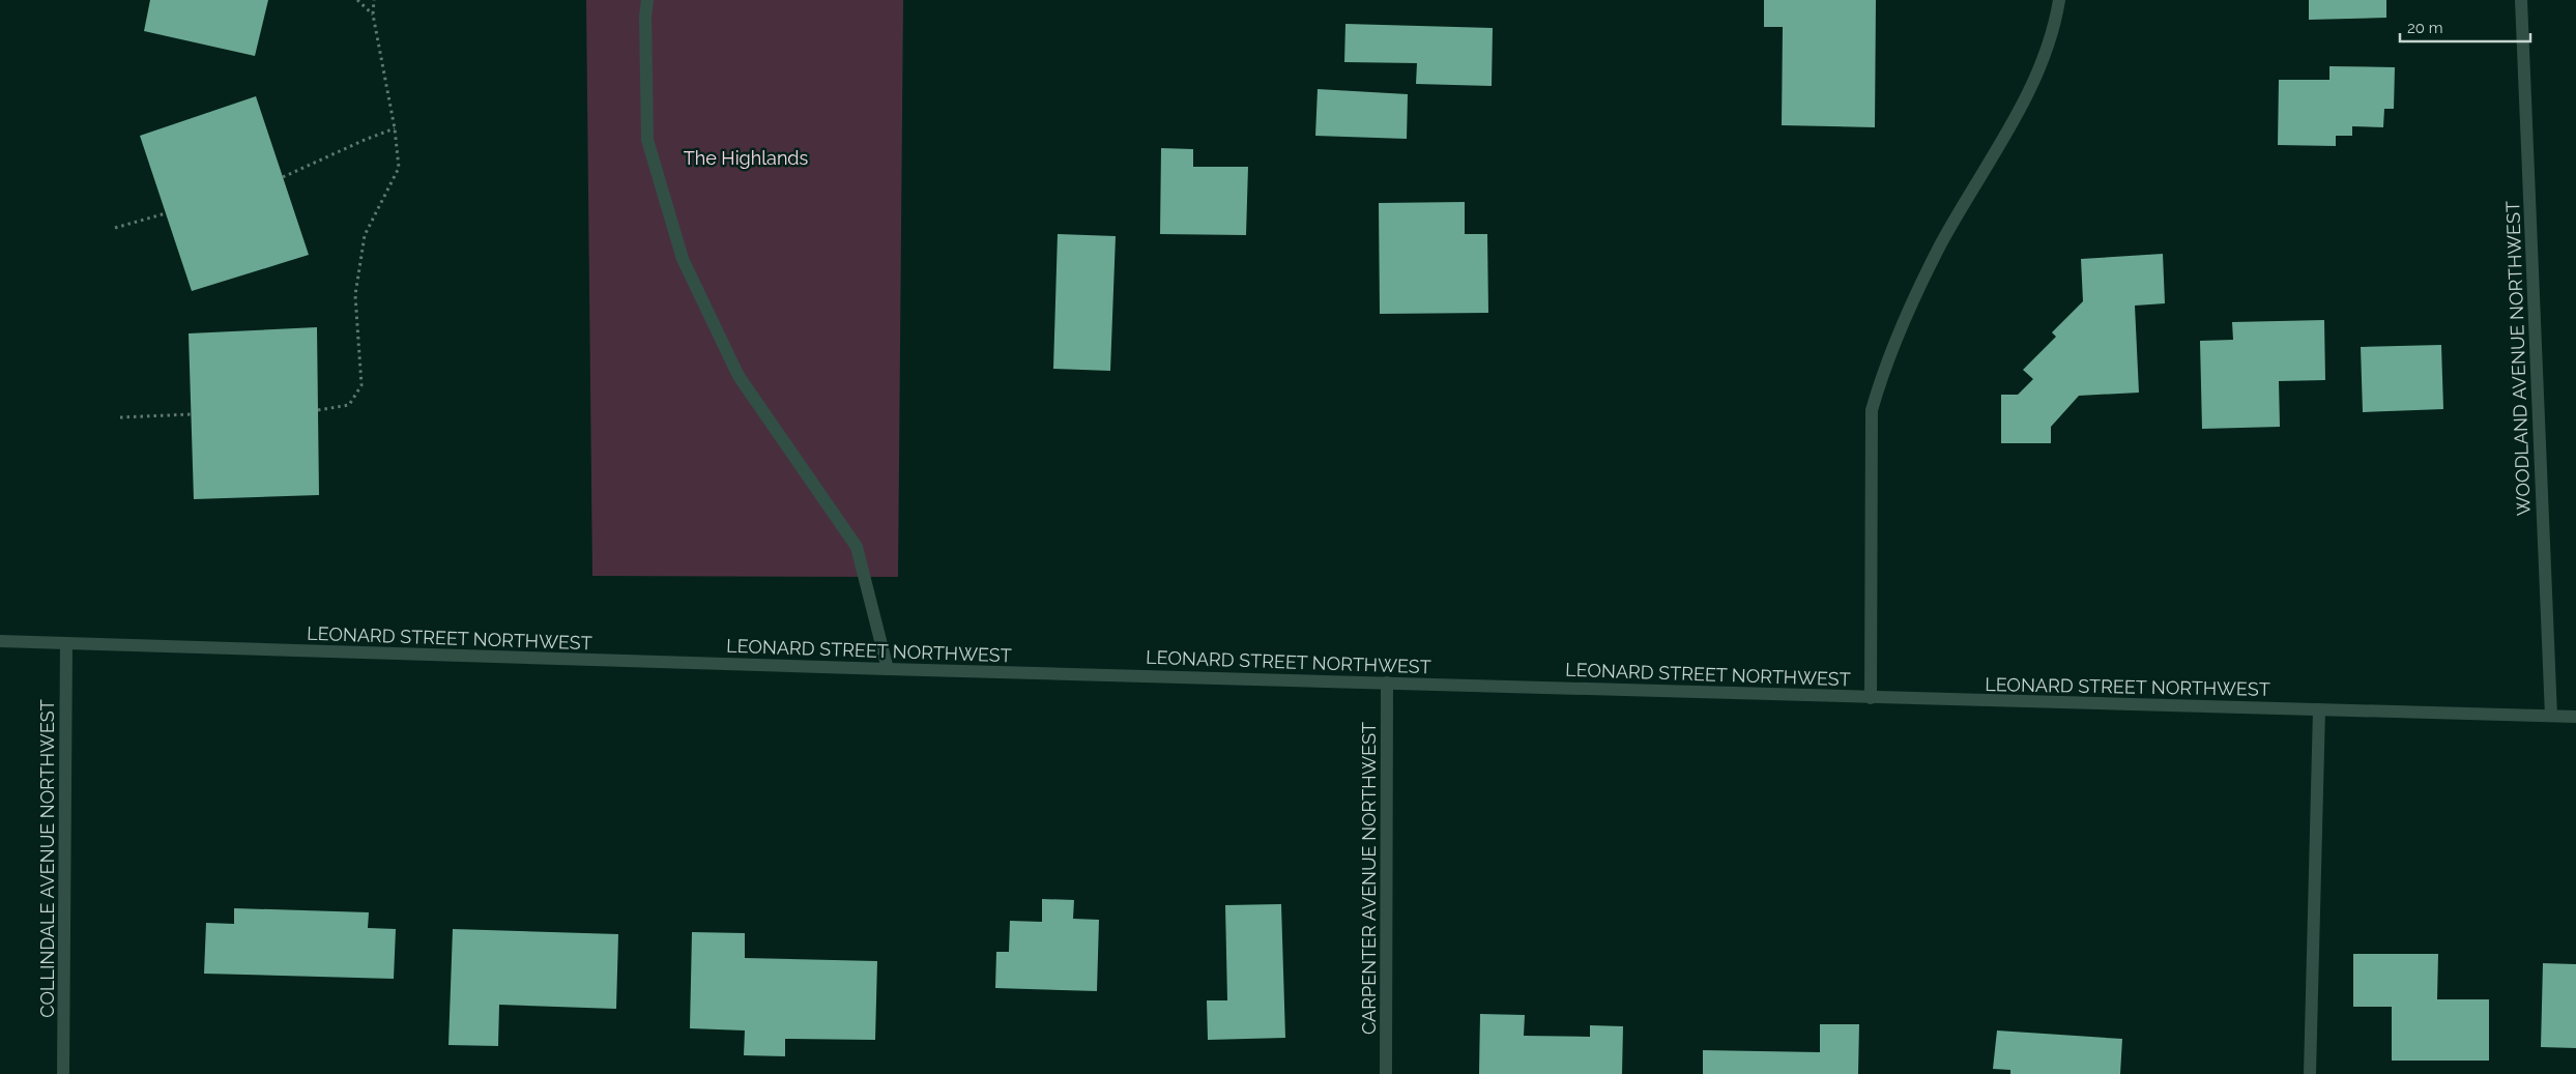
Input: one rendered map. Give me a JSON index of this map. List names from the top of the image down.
{
  "streets": {
    "street": [
      "WOODLAND AVENUE NORTHWEST",
      "LEONARD STREET NORTHWEST",
      "COLLINDALE AVENUE NORTHWEST",
      "CARPENTER AVENUE NORTHWEST"
    ]
  },
  "crossings": [
    ["WOODLAND AVENUE NORTHWEST", "LEONARD STREET NORTHWEST"],
    ["LEONARD STREET NORTHWEST", "COLLINDALE AVENUE NORTHWEST"],
    ["LEONARD STREET NORTHWEST", "CARPENTER AVENUE NORTHWEST"]
  ],
  "parks": ["The Highlands"],
  "scale_bar": "20 m"
}
